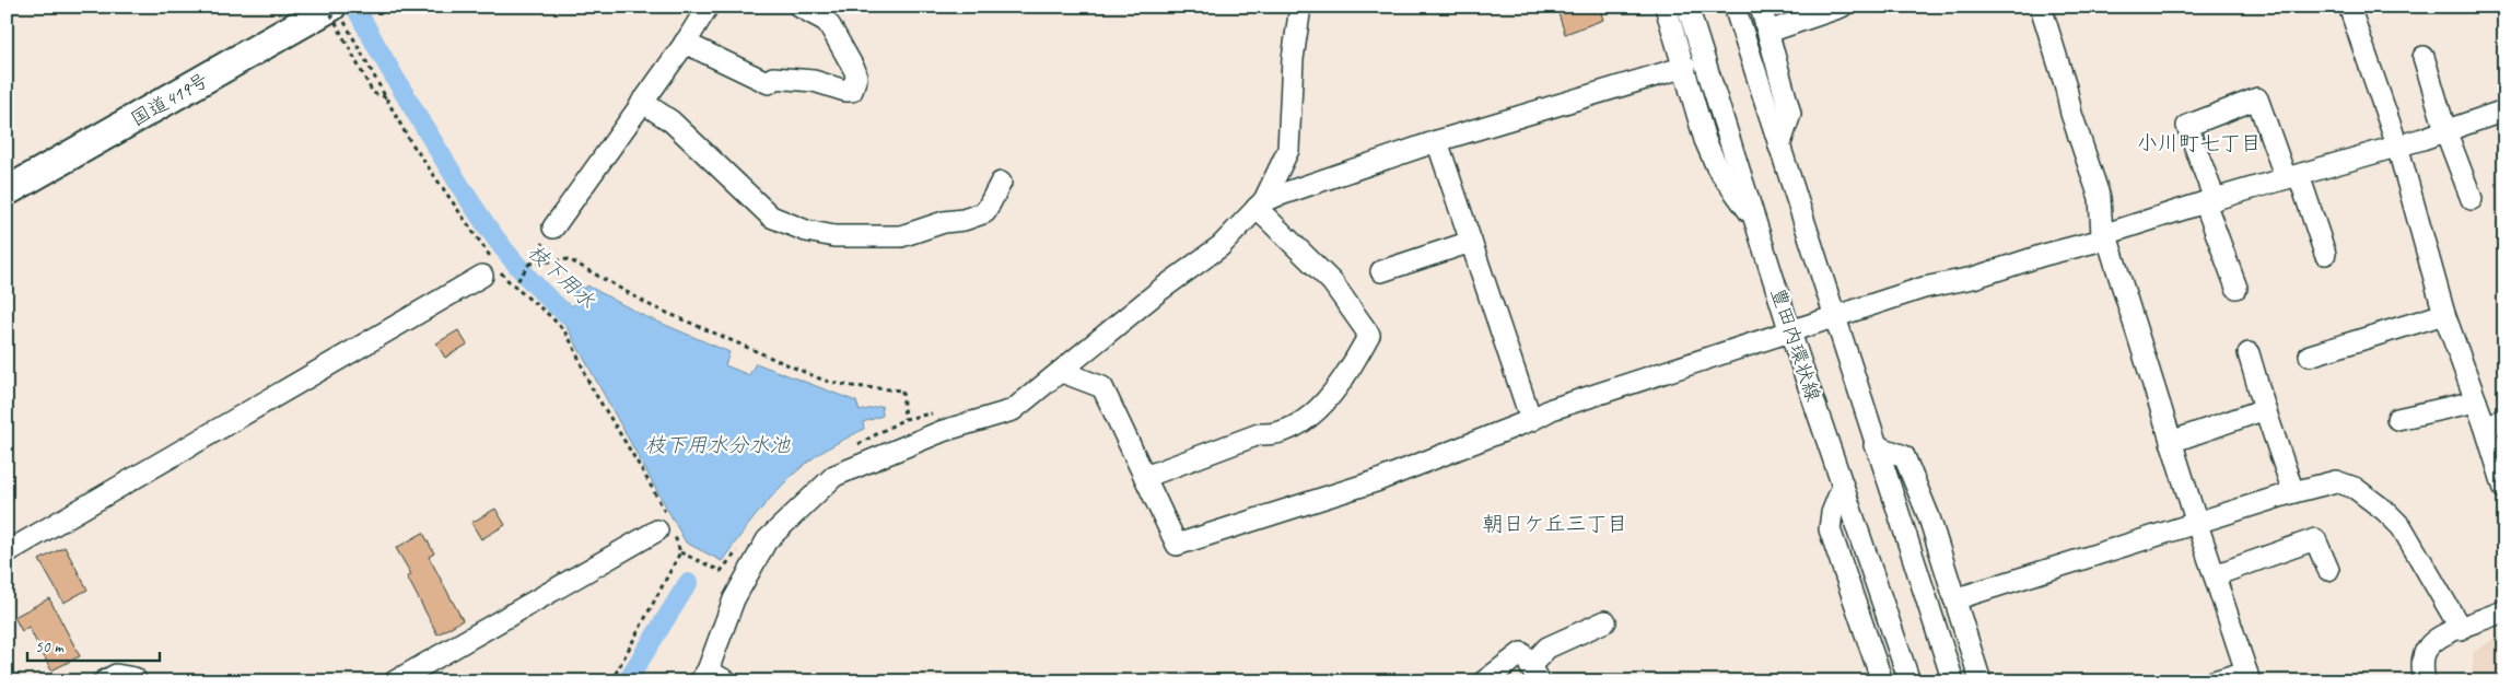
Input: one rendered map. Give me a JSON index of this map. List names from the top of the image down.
{
  "streets": {
    "highway": ["国道419号"],
    "street": ["豊田内環状線"]
  },
  "districts": ["小川町七丁目", "朝日ケ丘三丁目"],
  "water": ["枝下用水", "枝下用水分水池"],
  "scale_bar": "50 m"
}
